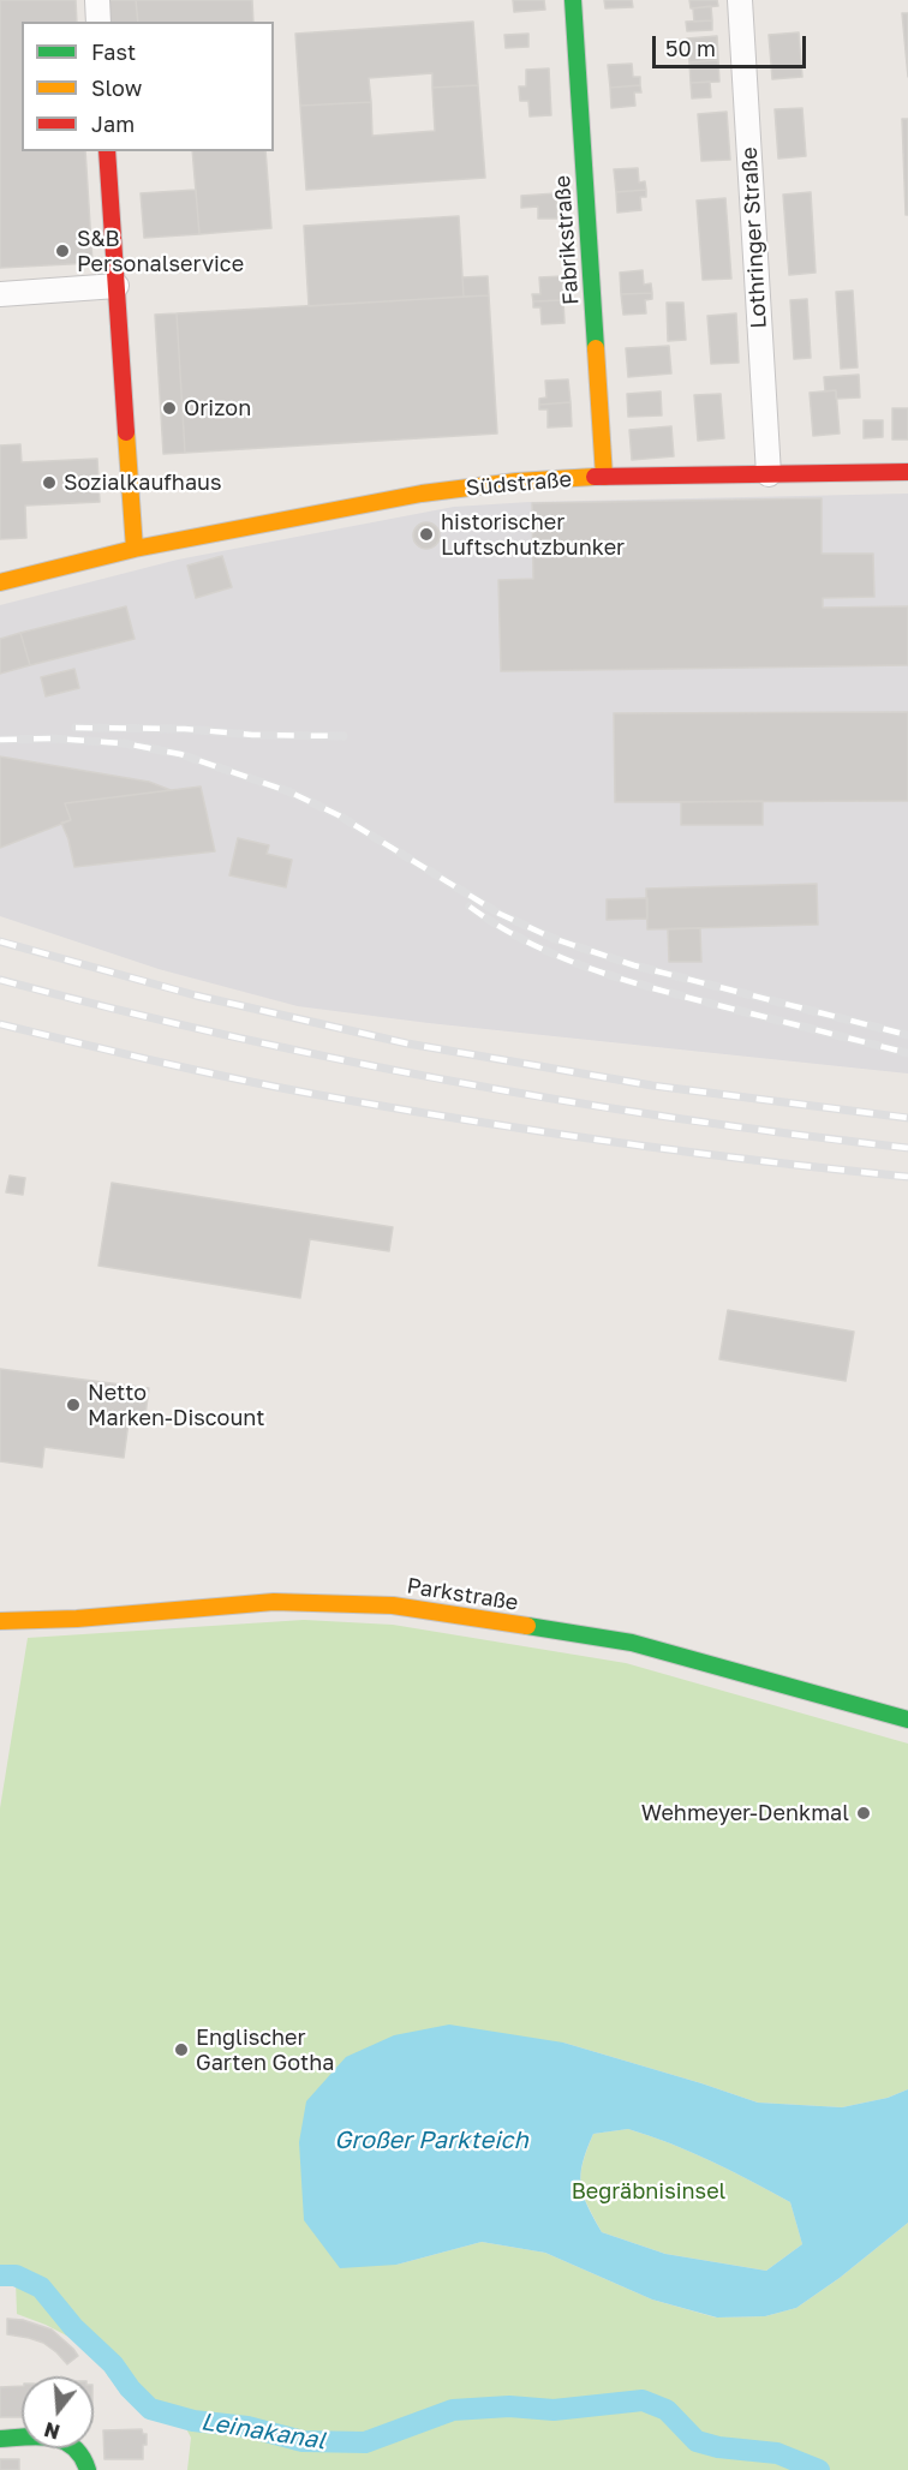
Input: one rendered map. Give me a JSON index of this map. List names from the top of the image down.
{
  "streets": {
    "street": [
      "Lothringer Straße",
      "Fabrikstraße",
      "Südstraße",
      "Parkstraße"
    ]
  },
  "crossings": [
    ["Lothringer Straße", "Südstraße"],
    ["Fabrikstraße", "Südstraße"]
  ],
  "water": ["Großer Parkteich", "Leinakanal"],
  "parks": ["Begräbnisinsel"],
  "places": [
    "S&B Personalservice",
    "Orizon",
    "Sozialkaufhaus",
    "historischer Luftschutzbunker",
    "Netto Marken-Discount",
    "Wehmeyer-Denkmal",
    "Englischer Garten Gotha"
  ],
  "legend": ["Fast", "Slow", "Jam"],
  "scale_bar": "50 m",
  "north": "bottom"
}
